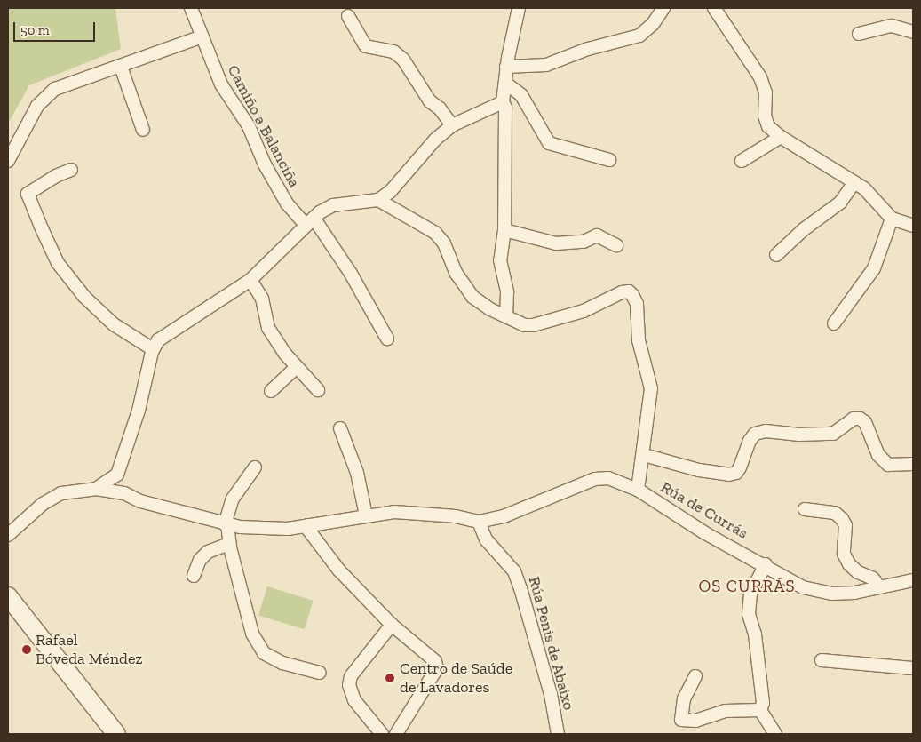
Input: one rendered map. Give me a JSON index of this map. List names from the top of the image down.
{
  "streets": {
    "street": ["Camiño a Balanciña", "Rúa de Currás", "Rúa Penis de Abaixo"]
  },
  "crossings": [
    ["Rúa de Currás", "Rúa Penis de Abaixo"]
  ],
  "districts": ["OS CURRÁS"],
  "places": ["Rafael Bóveda Méndez", "Centro de Saúde de Lavadores"],
  "scale_bar": "50 m"
}
